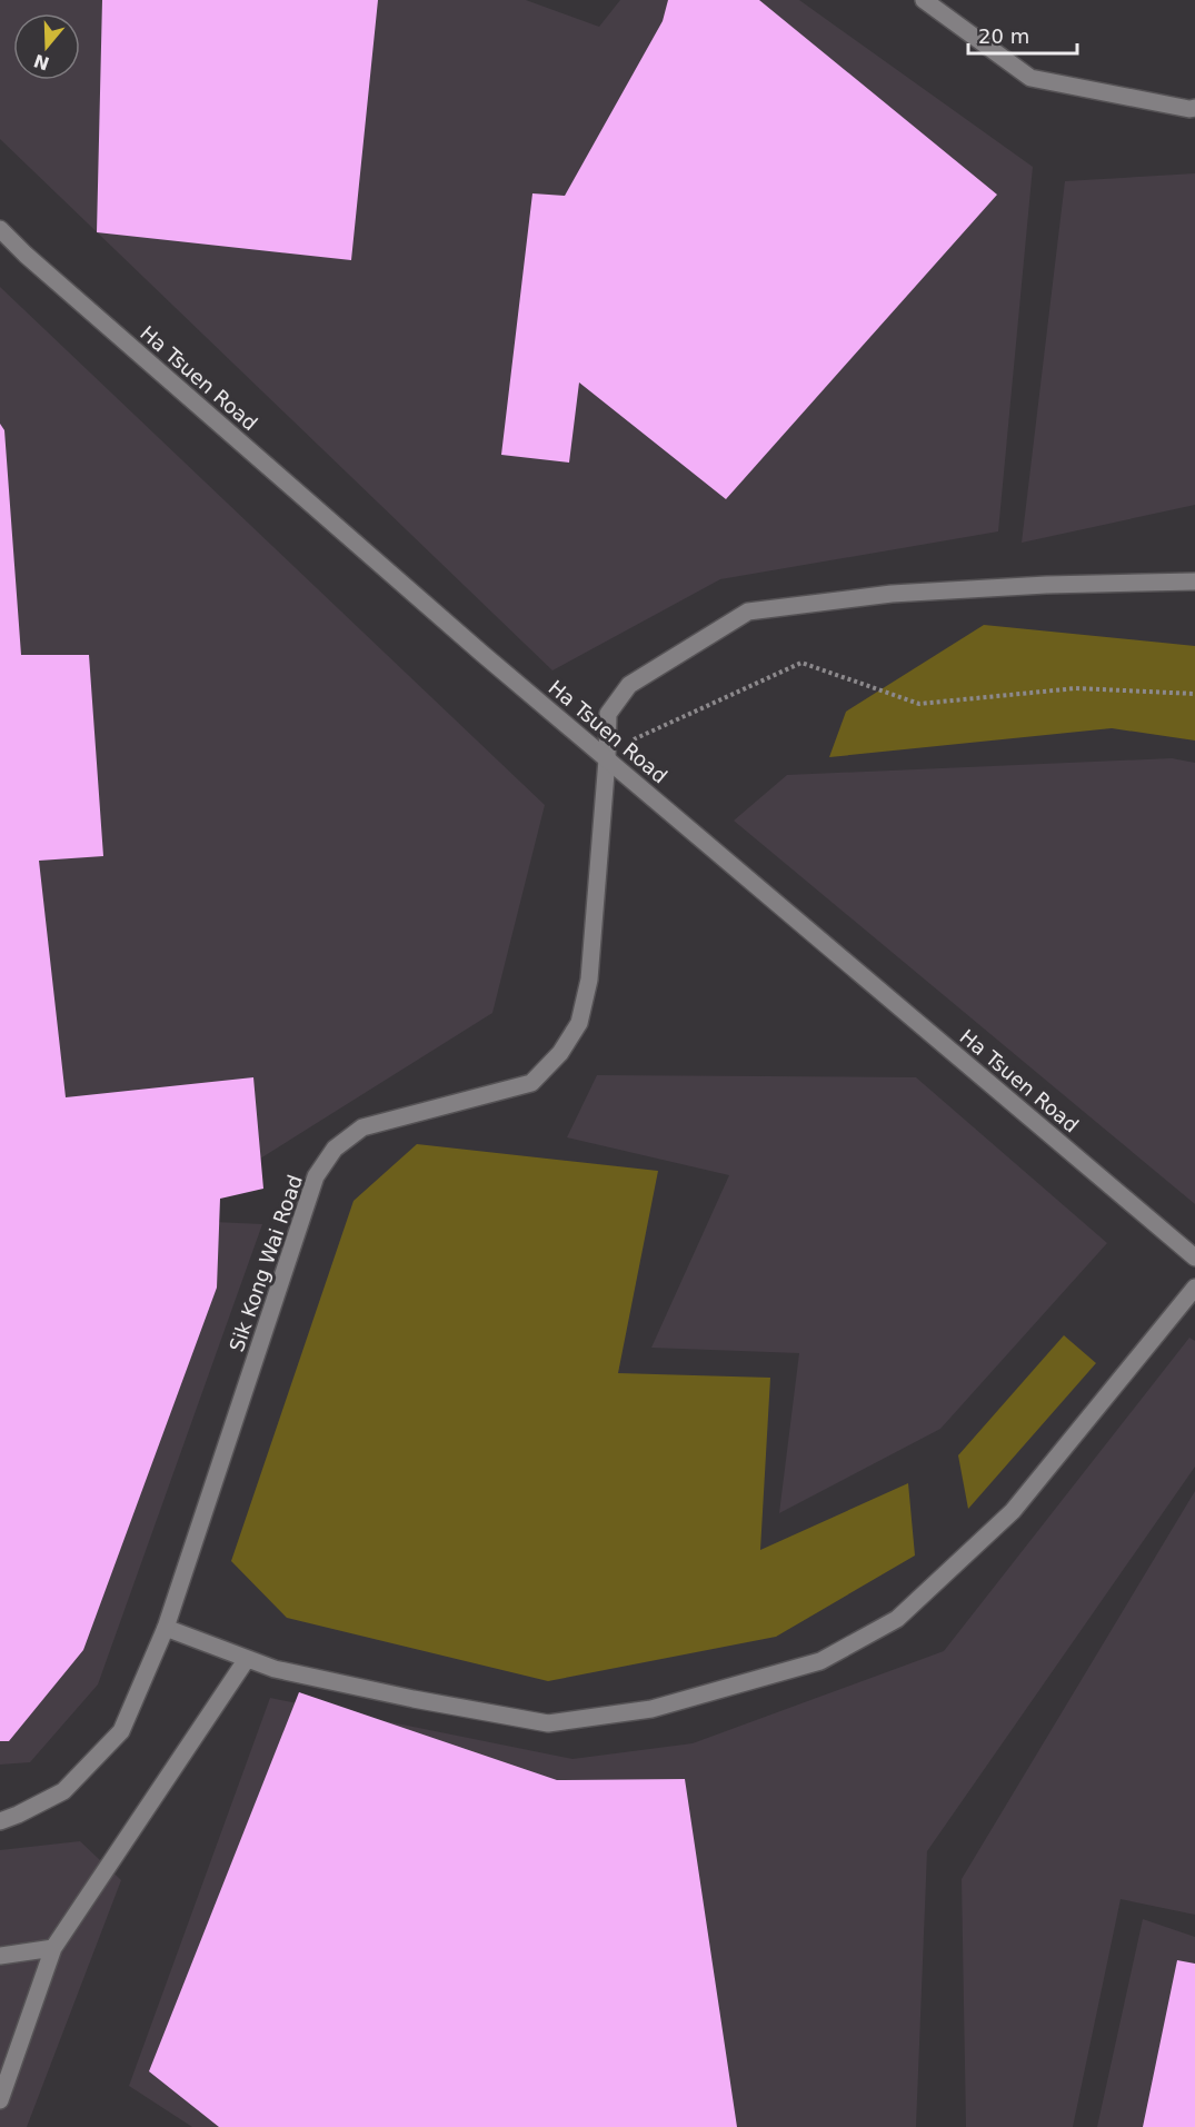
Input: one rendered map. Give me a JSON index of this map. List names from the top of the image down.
{
  "streets": {
    "street": ["Ha Tsuen Road", "Sik Kong Wai Road"]
  },
  "crossings": [
    ["Ha Tsuen Road", "Sik Kong Wai Road"]
  ],
  "scale_bar": "20 m",
  "north": "bottom"
}
